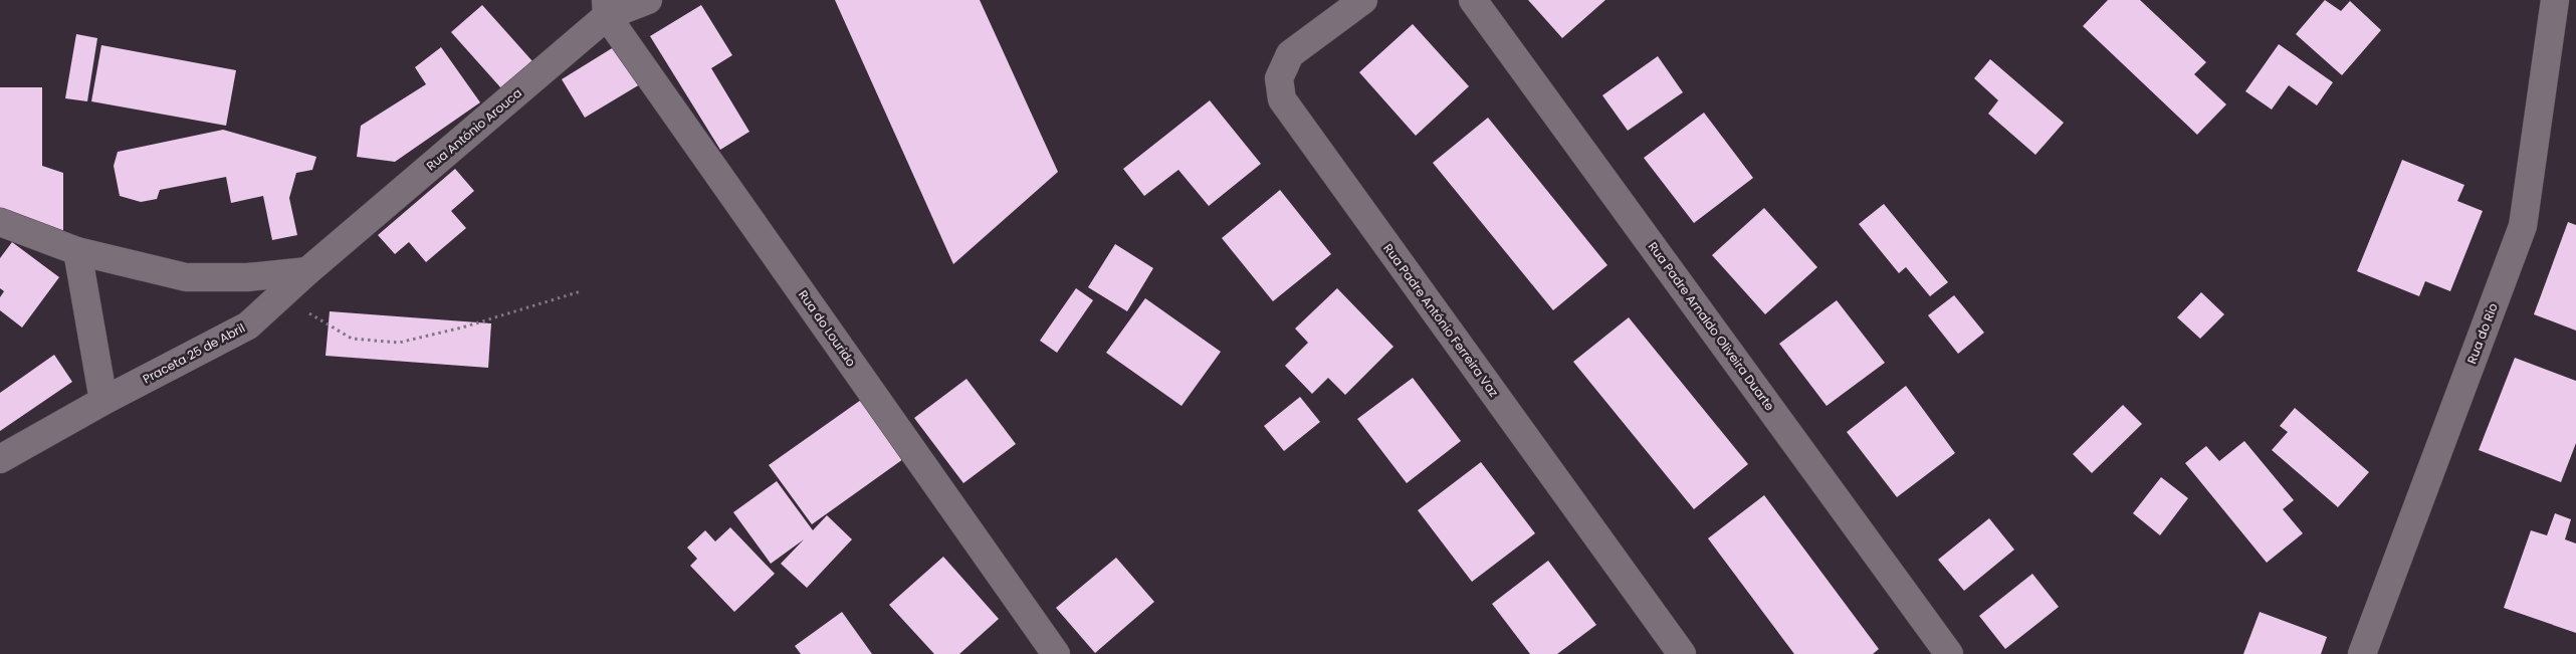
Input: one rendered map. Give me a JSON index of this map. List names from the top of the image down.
{
  "streets": {
    "street": [
      "Rua António Arouca",
      "Rua Padre António Ferreira Vaz",
      "Rua Padre Arnaldo Oliveira Duarte",
      "Rua do Lourido",
      "Rua do Rio",
      "Praceta 25 de Abril"
    ]
  },
  "crossings": [
    ["Rua António Arouca", "Rua do Lourido"],
    ["Rua António Arouca", "Praceta 25 de Abril"]
  ]
}
